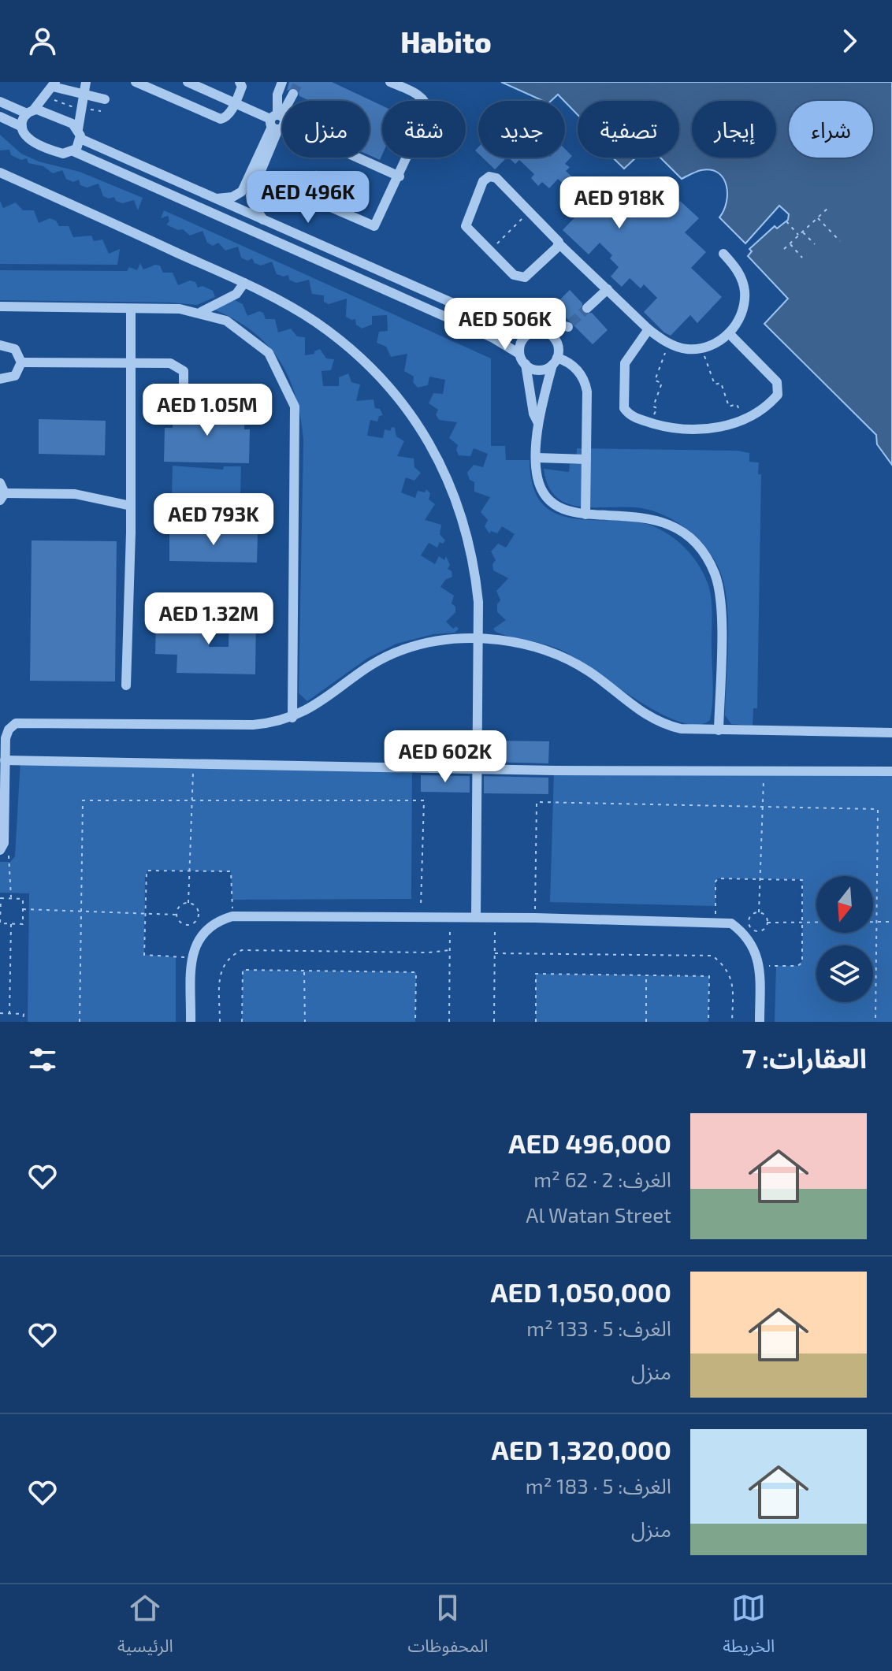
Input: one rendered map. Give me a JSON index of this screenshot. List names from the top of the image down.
{
  "north": "bottom",
  "page": {
    "header": "Habito",
    "chip": [
      "شراء",
      "إيجار",
      "تصفية",
      "جديد",
      "شقة",
      "منزل"
    ],
    "price": [
      "AED 496K",
      "AED 918K",
      "AED 506K",
      "AED 1.05M",
      "AED 793K",
      "AED 1.32M",
      "AED 602K"
    ],
    "heading": "العقارات: 7",
    "list": [
      {
        "name": "AED 496,000",
        "note": "الغرف: 2 · 62 m² · Al Watan Street"
      },
      {
        "name": "AED 1,050,000",
        "note": "الغرف: 5 · 133 m² · منزل"
      },
      {
        "name": "AED 1,320,000",
        "note": "الغرف: 5 · 183 m² · منزل"
      }
    ],
    "tabs": ["الخريطة", "المحفوظات", "الرئيسية"]
  }
}
